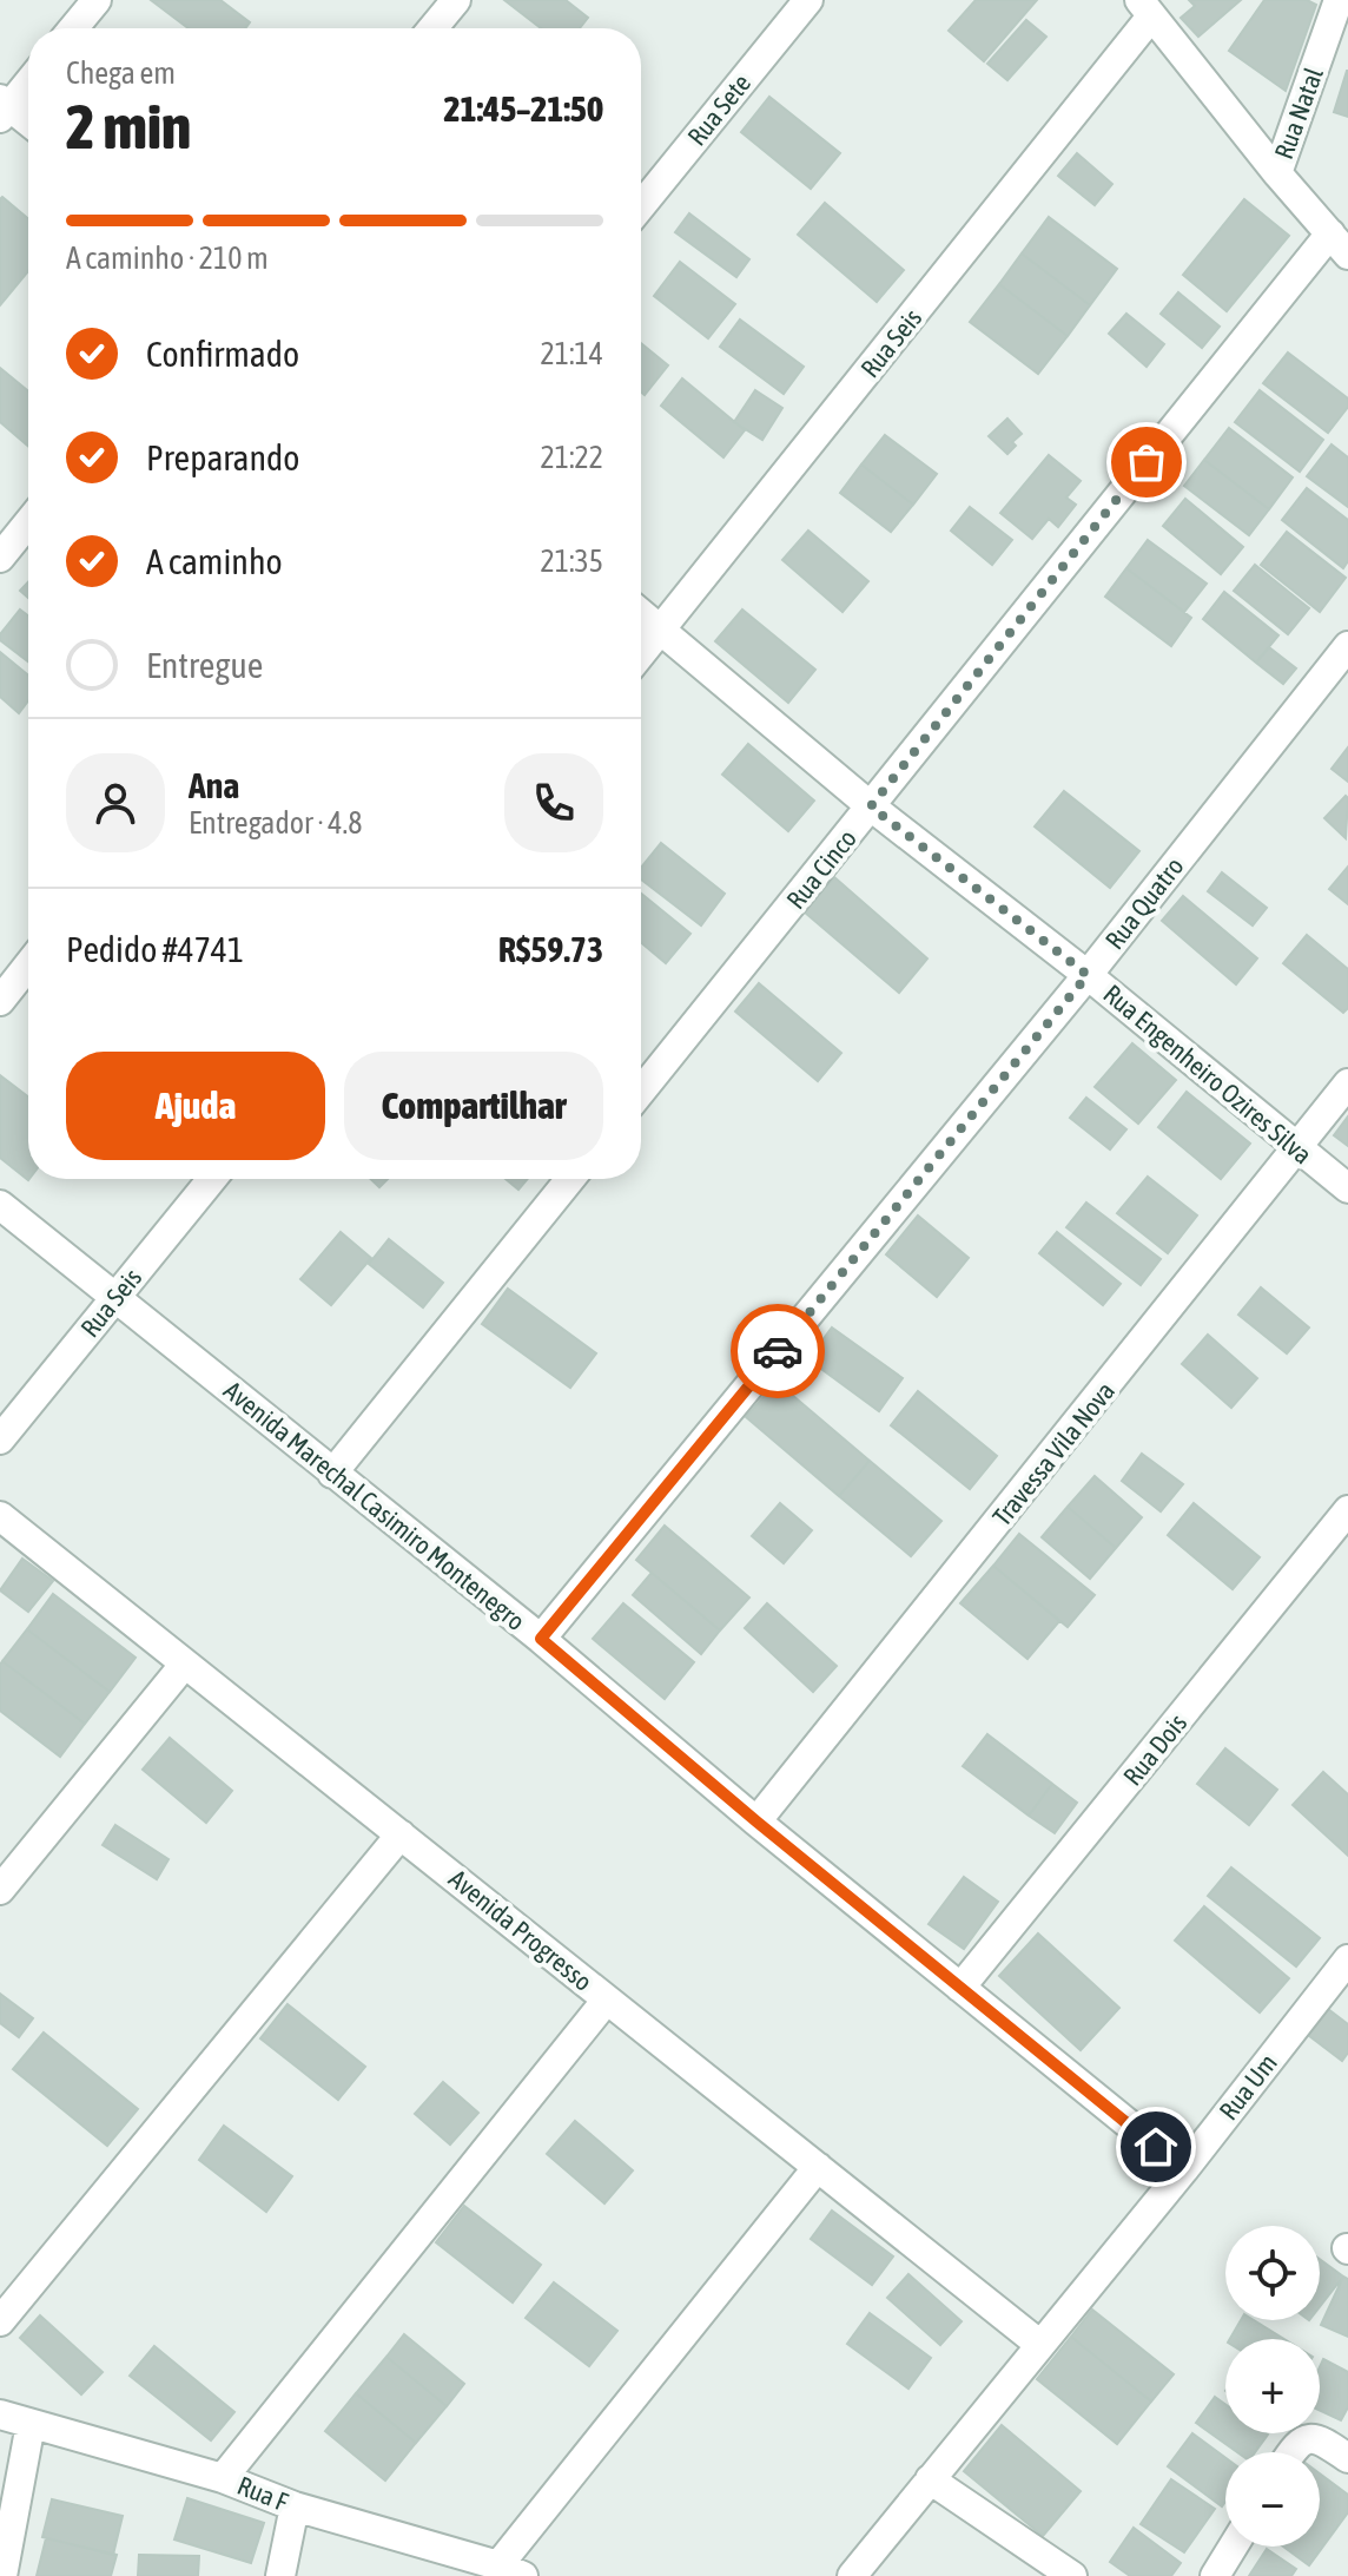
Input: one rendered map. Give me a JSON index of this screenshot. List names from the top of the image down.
{
  "streets": {
    "street": [
      "Rua Sete",
      "Rua Natal",
      "Rua Seis",
      "Rua Cinco",
      "Rua Quatro",
      "Rua Engenheiro Ozires Silva",
      "Travessa Vila Nova",
      "Avenida Marechal Casimiro Montenegro",
      "Rua Dois",
      "Avenida Progresso",
      "Rua Um",
      "Rua F"
    ]
  },
  "crossings": [
    ["Rua Seis", "Rua Engenheiro Ozires Silva"],
    ["Rua Seis", "Avenida Marechal Casimiro Montenegro"],
    ["Rua Cinco", "Rua Engenheiro Ozires Silva"],
    ["Rua Quatro", "Rua Engenheiro Ozires Silva"],
    ["Rua Quatro", "Avenida Marechal Casimiro Montenegro"],
    ["Rua Engenheiro Ozires Silva", "Travessa Vila Nova"],
    ["Travessa Vila Nova", "Avenida Marechal Casimiro Montenegro"],
    ["Avenida Marechal Casimiro Montenegro", "Rua Dois"],
    ["Avenida Marechal Casimiro Montenegro", "Rua Um"],
    ["Avenida Progresso", "Rua Um"]
  ],
  "page": {
    "heading": ["2 min", "Chega em", "21:45–21:50"],
    "panel": [
      "Ana",
      "Entregador · 4.8",
      "Pedido #4741",
      "R$59.73"
    ],
    "bar": "A caminho · 210 m",
    "list": [
      ["Confirmado", "21:14"],
      ["Preparando", "21:22"],
      ["A caminho", "21:35"],
      "Entregue"
    ],
    "buttons": ["Ajuda", "Compartilhar"],
    "map_buttons": ["+", "−"]
  }
}
